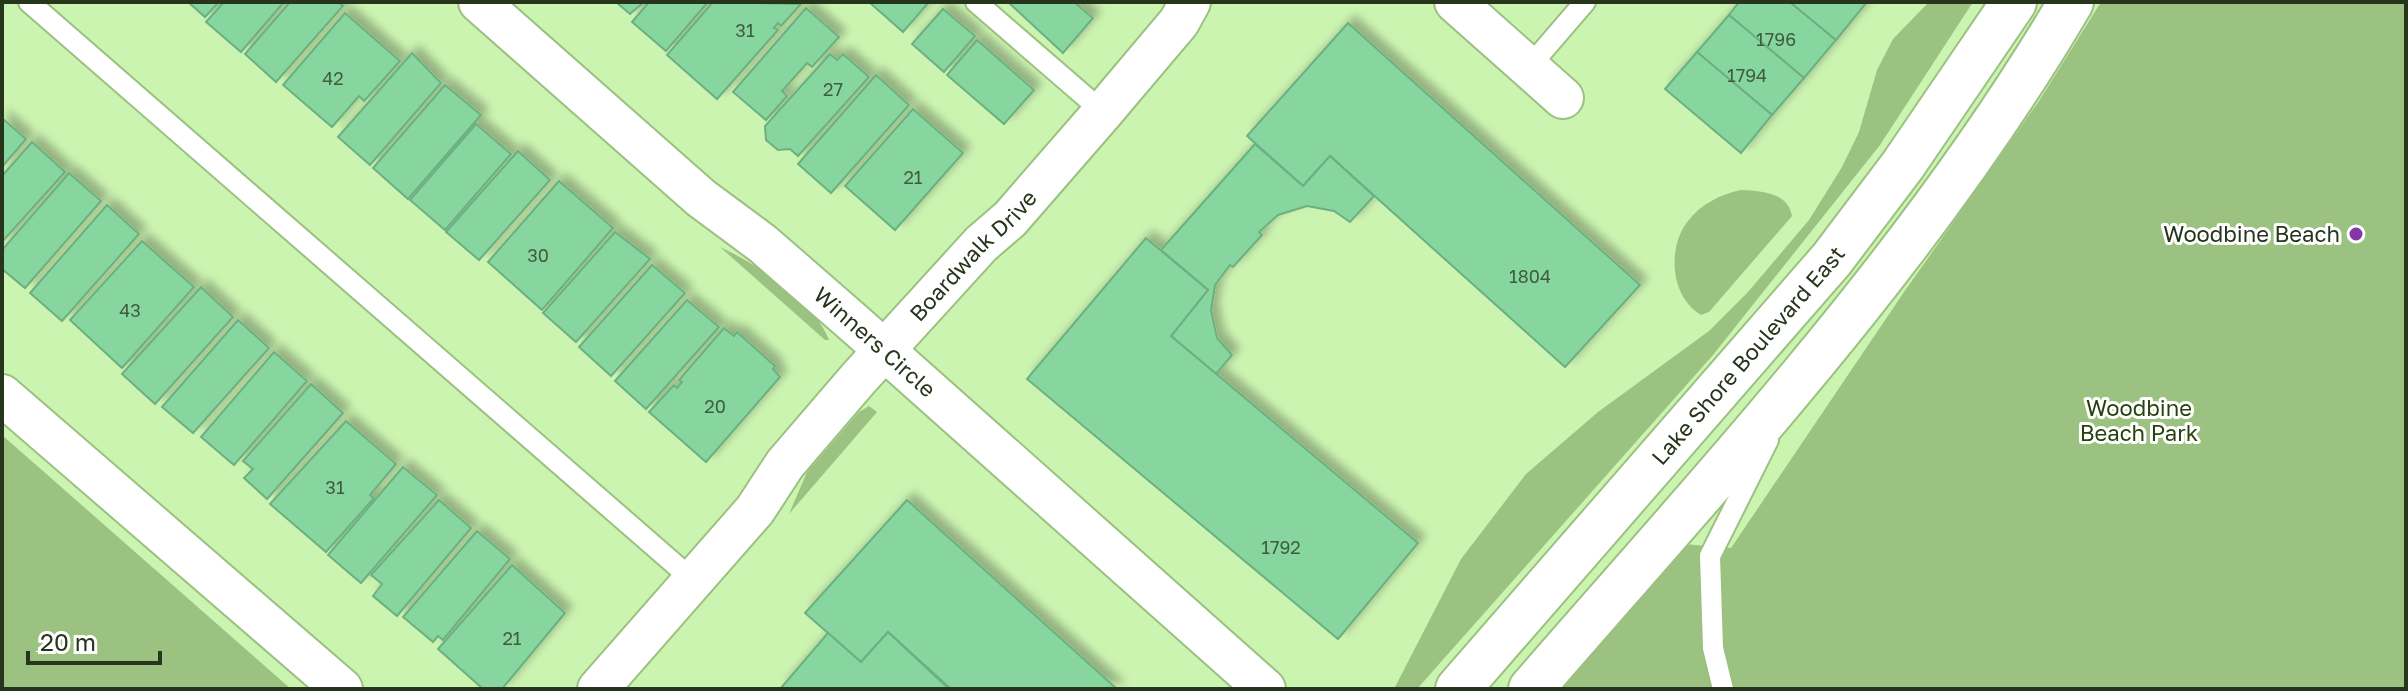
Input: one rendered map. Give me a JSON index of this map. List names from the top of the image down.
{
  "streets": {
    "highway": ["Lake Shore Boulevard East"],
    "street": ["Boardwalk Drive", "Winners Circle"]
  },
  "crossings": [
    ["Boardwalk Drive", "Winners Circle"]
  ],
  "parks": ["Woodbine Beach Park"],
  "places": ["Woodbine Beach"],
  "house_numbers": [
    "31",
    "1796",
    "1794",
    "42",
    "27",
    "21",
    "30",
    "1804",
    "43",
    "20",
    "31",
    "1792",
    "21"
  ],
  "scale_bar": "20 m"
}
